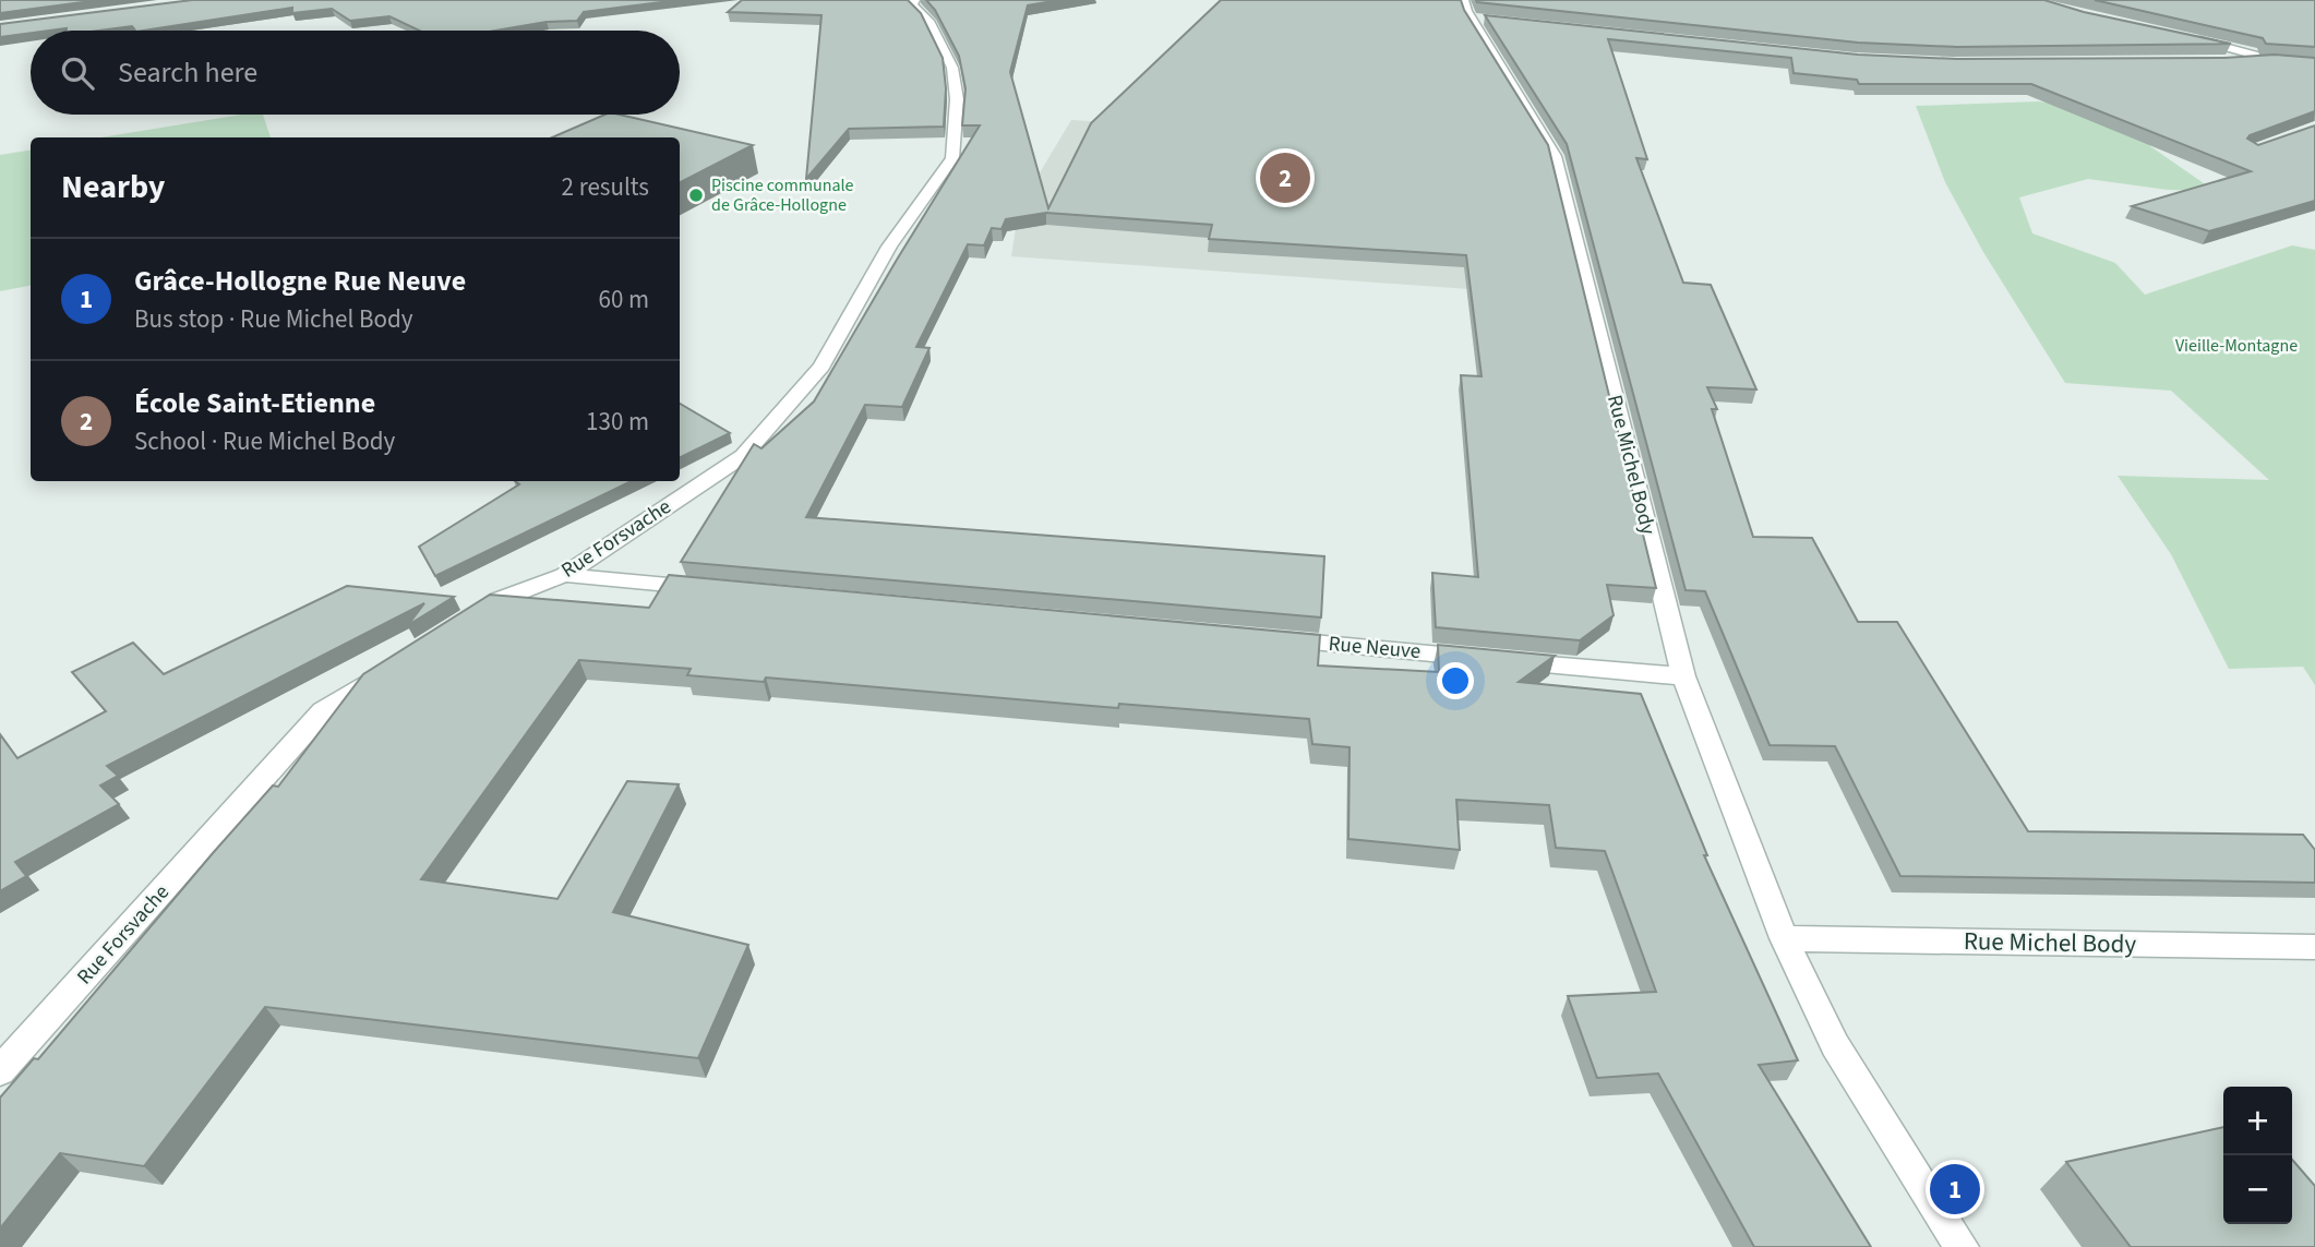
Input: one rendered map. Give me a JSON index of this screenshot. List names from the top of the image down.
{
  "streets": {
    "street": ["Rue Michel Body", "Rue Forsvache", "Rue Neuve"]
  },
  "crossings": [
    ["Rue Michel Body", "Rue Neuve"]
  ],
  "parks": ["Vieille-Montagne"],
  "places": ["Piscine communale de Grâce-Hollogne"],
  "page": {
    "search": "Search here",
    "heading": ["Nearby", "2 results"],
    "pins": ["2", "1"],
    "list": [
      {
        "mark": "1",
        "name": "Grâce-Hollogne Rue Neuve",
        "note": "Bus stop · Rue Michel Body",
        "value": "60 m"
      },
      {
        "mark": "2",
        "name": "École Saint-Etienne",
        "note": "School · Rue Michel Body",
        "value": "130 m"
      }
    ],
    "map_buttons": ["+", "−"]
  }
}
